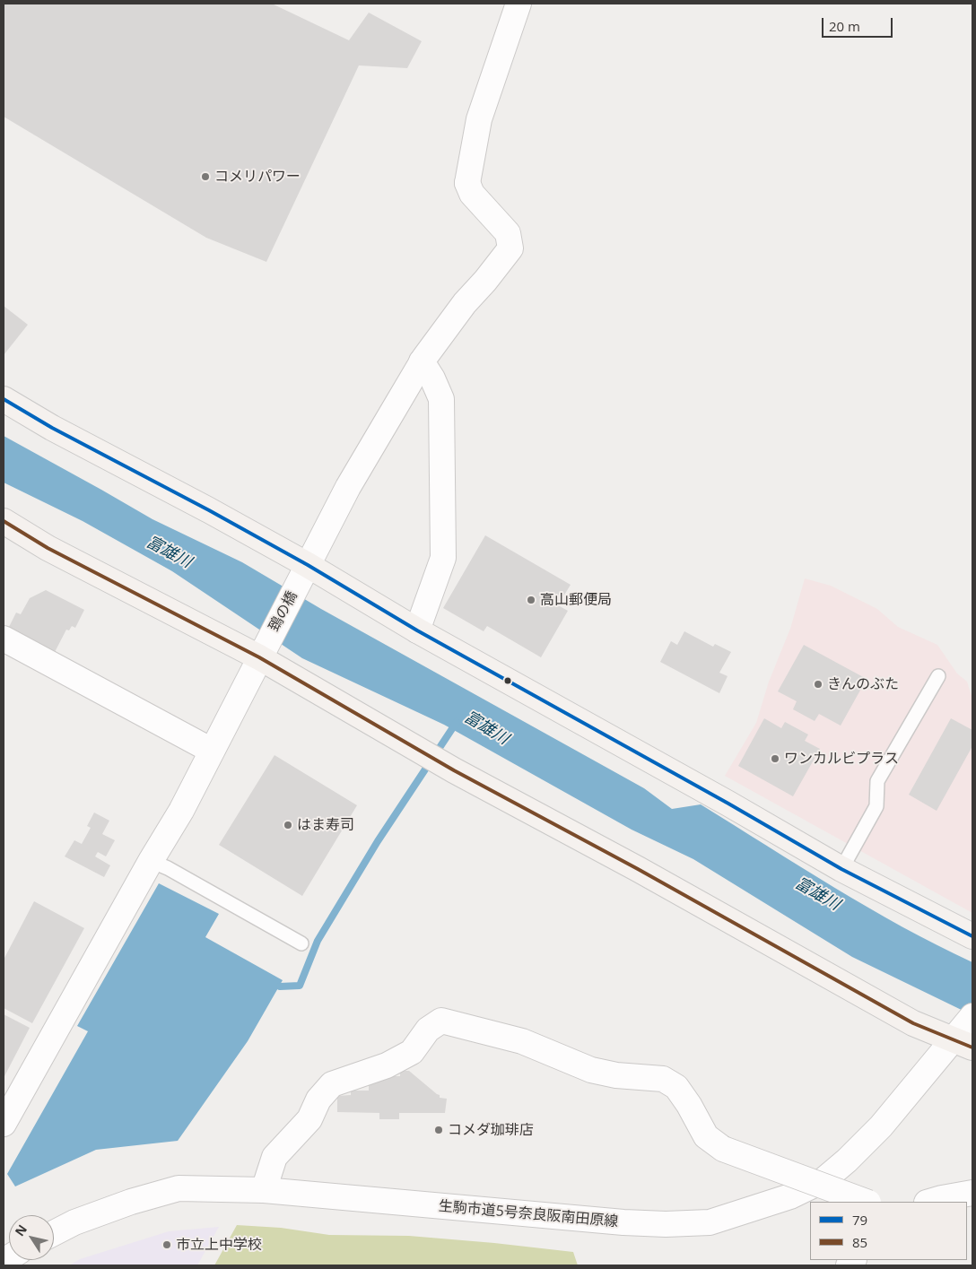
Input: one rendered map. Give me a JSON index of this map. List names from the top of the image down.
{
  "streets": {
    "street": ["鵄の橋", "生駒市道5号奈良阪南田原線"]
  },
  "water": ["富雄川"],
  "places": [
    "コメリパワー",
    "高山郵便局",
    "きんのぶた",
    "ワンカルビプラス",
    "はま寿司",
    "コメダ珈琲店",
    "市立上中学校"
  ],
  "lines": ["transit line 79", "transit line 85"],
  "legend": ["79", "85"],
  "scale_bar": "20 m",
  "north": "top left"
}
